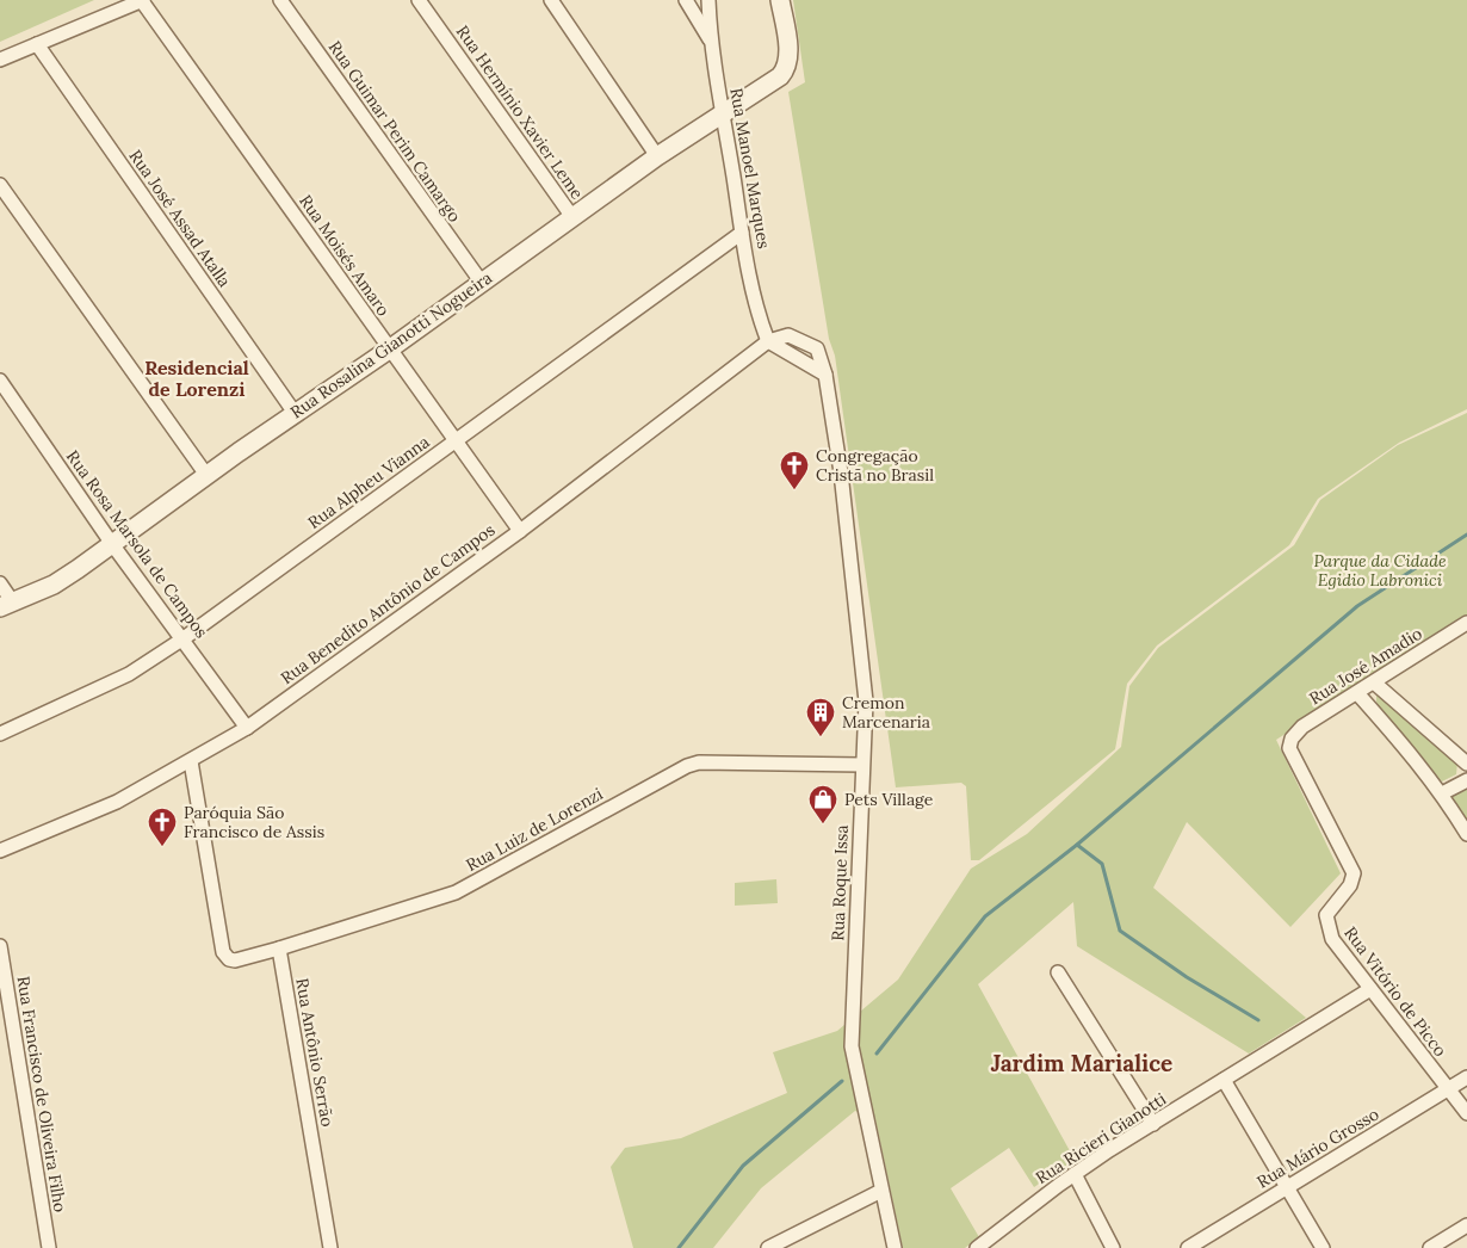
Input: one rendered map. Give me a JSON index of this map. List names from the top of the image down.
{
  "streets": {
    "street": [
      "Rua Hermínio Xavier Leme",
      "Rua Guimar Perim Camargo",
      "Rua Manoel Marques",
      "Rua José Assad Atalla",
      "Rua Moisés Amaro",
      "Rua Rosalina Gianotti Nogueira",
      "Rua Alpheu Vianna",
      "Rua Rosa Marsola de Campos",
      "Rua Benedito Antônio de Campos",
      "Rua José Amadio",
      "Rua Luiz de Lorenzi",
      "Rua Roque Issa",
      "Rua Vitório de Picco",
      "Rua Antônio Serrão",
      "Rua Francisco de Oliveira Filho",
      "Rua Ricieri Gianotti",
      "Rua Mário Grosso"
    ]
  },
  "crossings": [
    ["Rua Hermínio Xavier Leme", "Rua Rosalina Gianotti Nogueira"],
    ["Rua Guimar Perim Camargo", "Rua Rosalina Gianotti Nogueira"],
    ["Rua Manoel Marques", "Rua Rosalina Gianotti Nogueira"],
    ["Rua Manoel Marques", "Rua Alpheu Vianna"],
    ["Rua Manoel Marques", "Rua Benedito Antônio de Campos"],
    ["Rua Manoel Marques", "Rua Roque Issa"],
    ["Rua José Assad Atalla", "Rua Rosalina Gianotti Nogueira"],
    ["Rua Moisés Amaro", "Rua Rosalina Gianotti Nogueira"],
    ["Rua Moisés Amaro", "Rua Alpheu Vianna"],
    ["Rua Moisés Amaro", "Rua Benedito Antônio de Campos"],
    ["Rua Rosalina Gianotti Nogueira", "Rua Rosa Marsola de Campos"],
    ["Rua Alpheu Vianna", "Rua Rosa Marsola de Campos"],
    ["Rua Rosa Marsola de Campos", "Rua Benedito Antônio de Campos"],
    ["Rua Benedito Antônio de Campos", "Rua Luiz de Lorenzi"],
    ["Rua Benedito Antônio de Campos", "Rua Roque Issa"],
    ["Rua José Amadio", "Rua Vitório de Picco"],
    ["Rua Luiz de Lorenzi", "Rua Roque Issa"],
    ["Rua Luiz de Lorenzi", "Rua Antônio Serrão"],
    ["Rua Vitório de Picco", "Rua Ricieri Gianotti"],
    ["Rua Vitório de Picco", "Rua Mário Grosso"]
  ],
  "districts": ["Residencial de Lorenzi", "Jardim Marialice"],
  "parks": ["Parque da Cidade Egidio Labronici"],
  "places": {
    "church": ["Congregação Cristã no Brasil", "Paróquia São Francisco de Assis"],
    "building": ["Cremon Marcenaria"],
    "shop": ["Pets Village"]
  }
}
